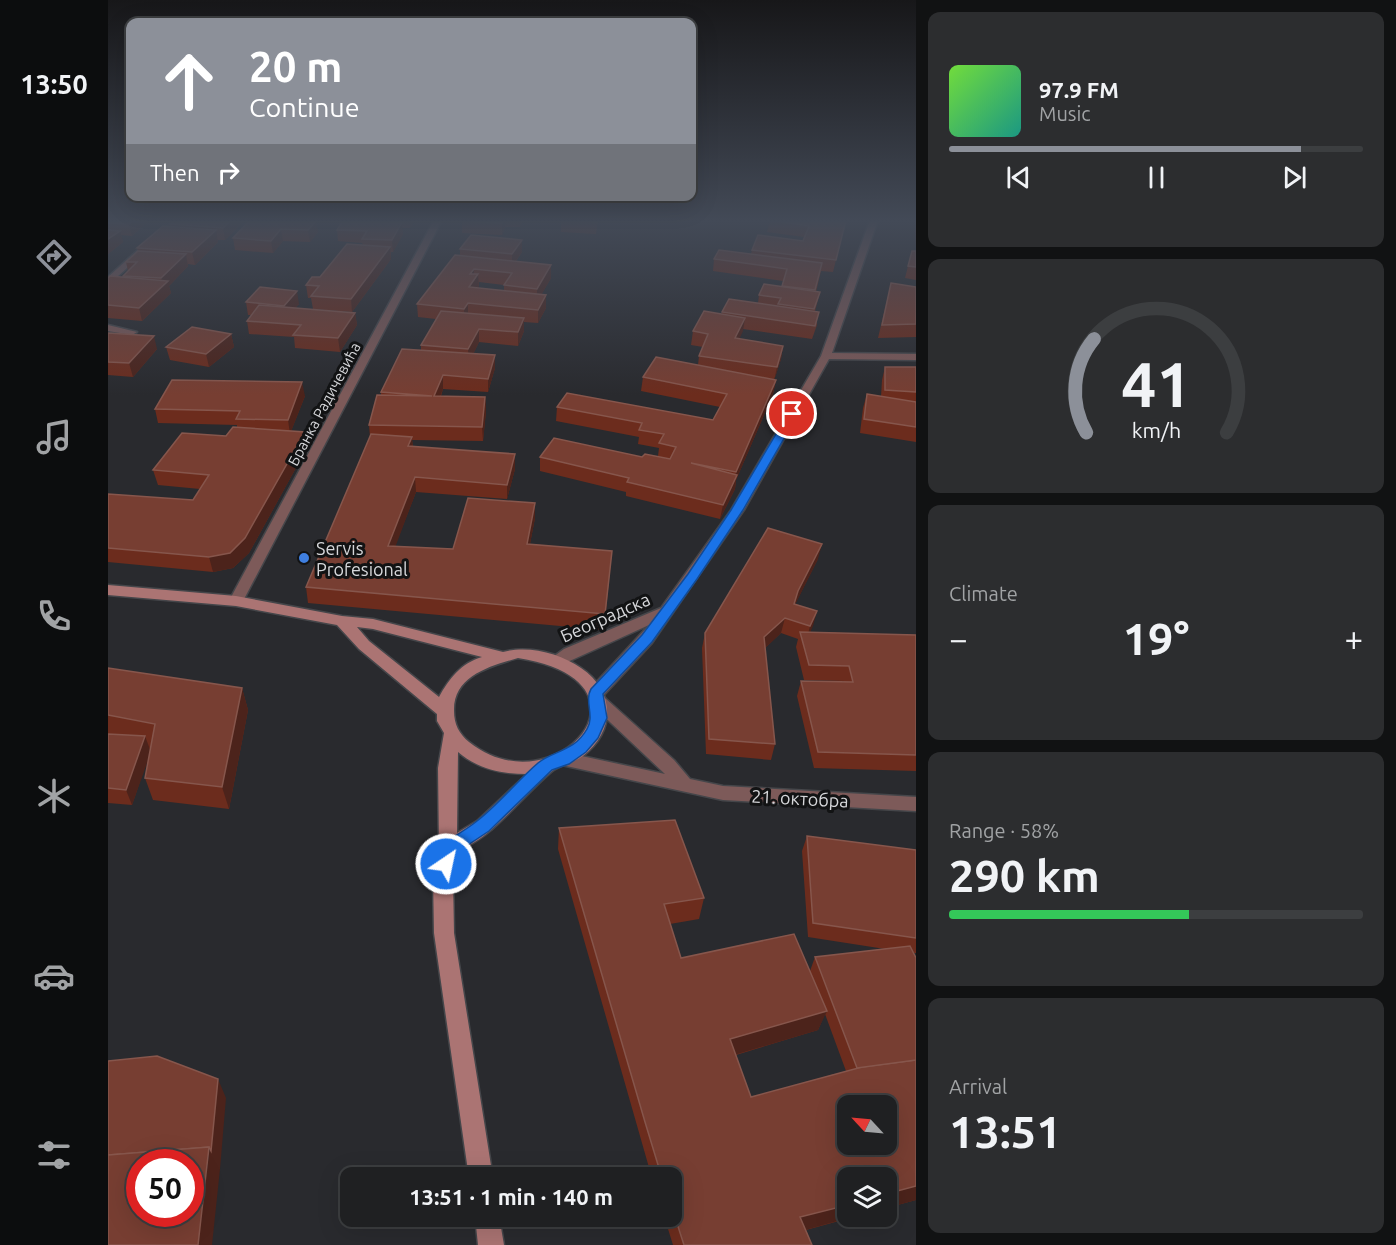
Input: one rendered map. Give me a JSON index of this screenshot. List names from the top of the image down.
{
  "streets": {
    "street": ["Бранка Радичевића", "Београдска", "21. октобра"]
  },
  "crossings": [
    ["Београдска", "21. октобра"]
  ],
  "places": ["Servis Profesional"],
  "north": "top left",
  "page": {
    "tabs": "13:50",
    "turn": ["20 m", "Continue"],
    "song": ["97.9 FM", "Music"],
    "then": "Then",
    "tile": [
      "Climate",
      ["Range · 58%", "290 km"],
      ["Arrival", "13:51"]
    ],
    "heat": ["−", "19°", "+"],
    "limit": "50",
    "trip": "13:51 · 1 min · 140 m",
    "gauge": ["41", "km/h"]
  }
}
